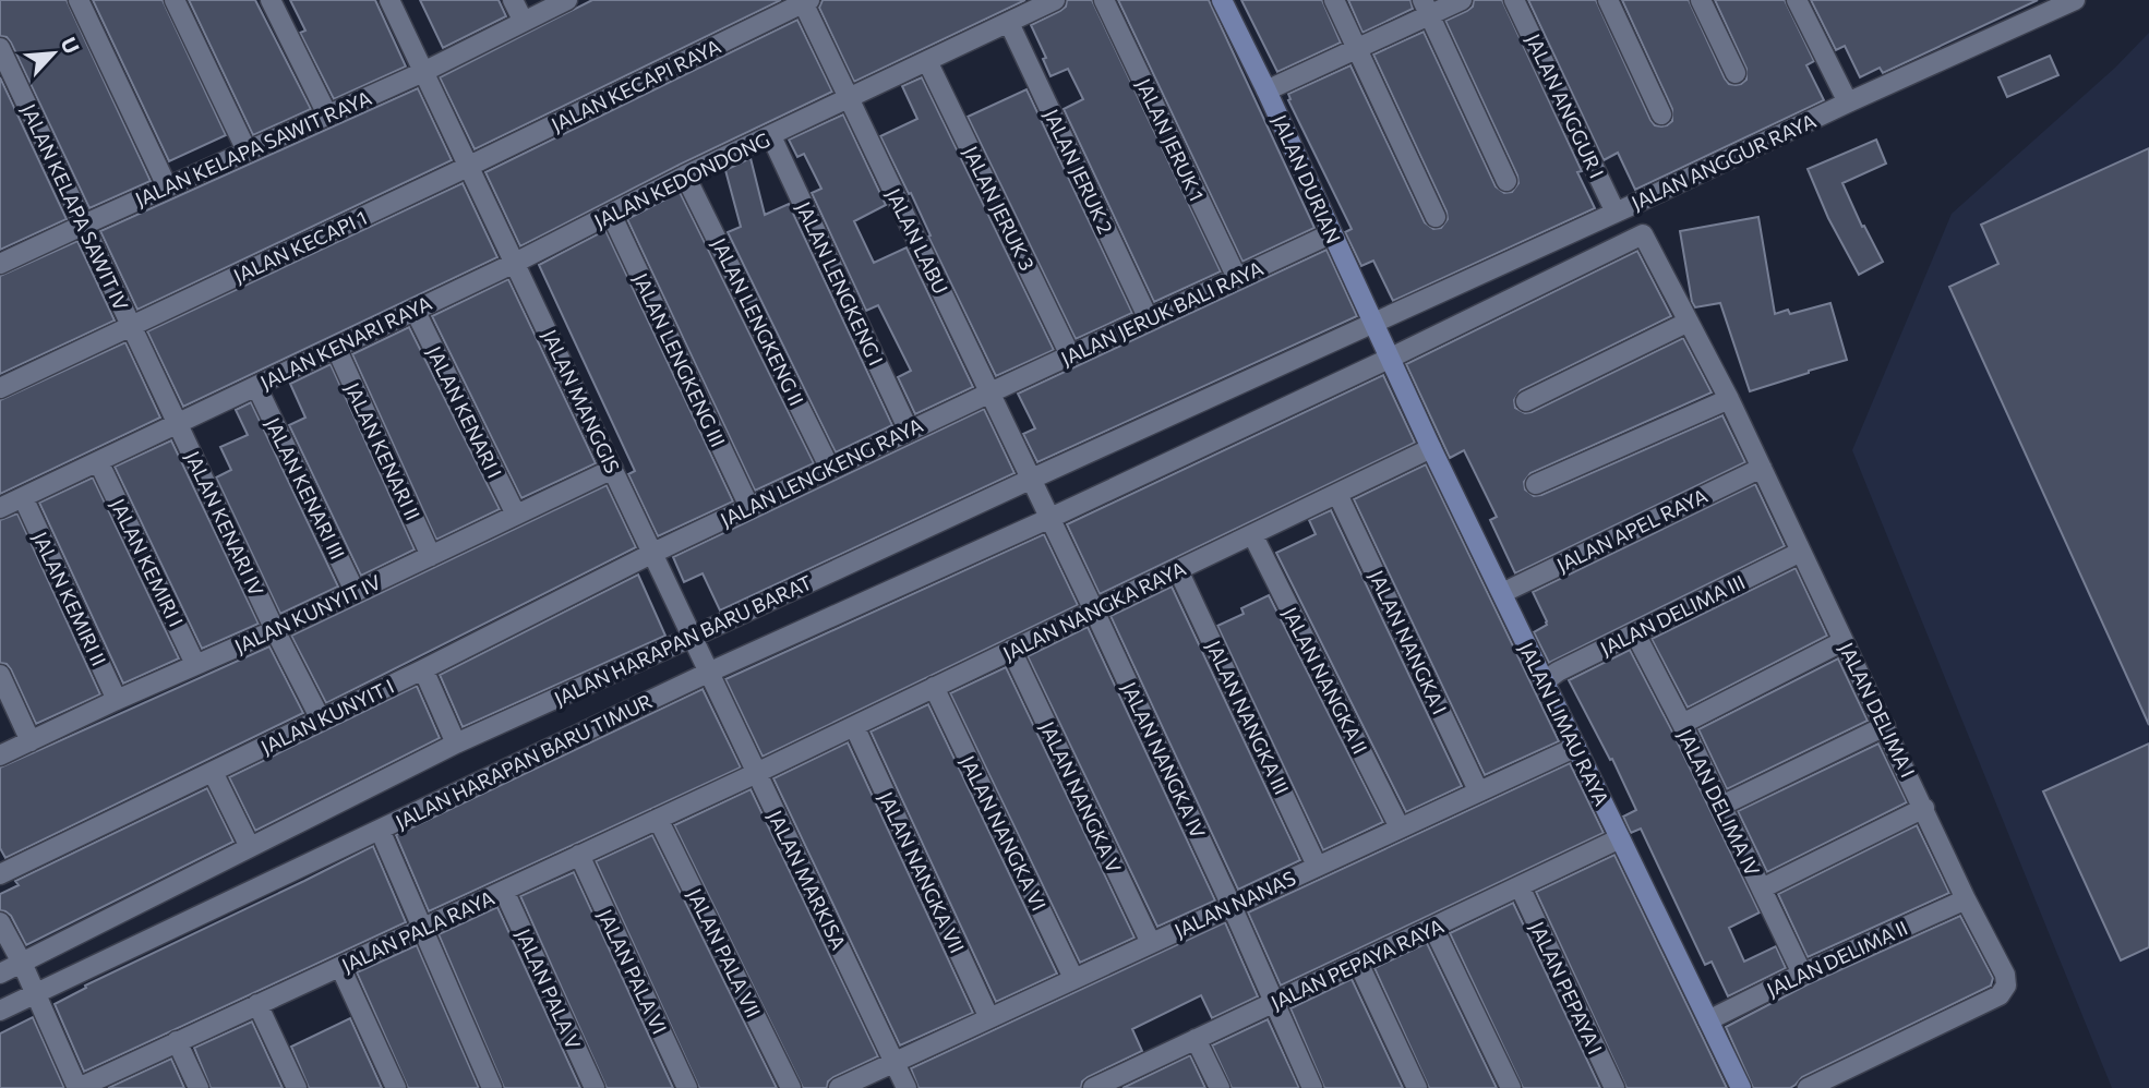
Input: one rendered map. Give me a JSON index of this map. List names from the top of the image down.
{
  "streets": {
    "street": [
      "JALAN KECAPI RAYA",
      "JALAN ANGGUR I",
      "JALAN JERUK 1",
      "JALAN KELAPA SAWIT RAYA",
      "JALAN ANGGUR RAYA",
      "JALAN JERUK 2",
      "JALAN DURIAN",
      "JALAN KEDONDONG",
      "JALAN KELAPA SAWIT IV",
      "JALAN JERUK 3",
      "JALAN LABU",
      "JALAN KECAPI 1",
      "JALAN LENGKENG I",
      "JALAN JERUK BALI RAYA",
      "JALAN LENGKENG II",
      "JALAN KENARI RAYA",
      "JALAN LENGKENG III",
      "JALAN MANGGIS",
      "JALAN KENARI I",
      "JALAN KENARI II",
      "JALAN LENGKENG RAYA",
      "JALAN KENARI III",
      "JALAN KENARI IV",
      "JALAN APEL RAYA",
      "JALAN KEMIRI I",
      "JALAN KEMIRI II",
      "JALAN NANGKA RAYA",
      "JALAN KUNYIT IV",
      "JALAN DELIMA III",
      "JALAN HARAPAN BARU BARAT",
      "JALAN NANGKA I",
      "JALAN NANGKA II",
      "JALAN DELIMA I",
      "JALAN KUNYIT I",
      "JALAN NANGKA III",
      "JALAN LIMAU RAYA",
      "JALAN NANGKA IV",
      "JALAN HARAPAN BARU TIMUR",
      "JALAN NANGKA V",
      "JALAN DELIMA IV",
      "JALAN NANGKA VI",
      "JALAN NANGKA VII",
      "JALAN MARKISA",
      "JALAN NANAS",
      "JALAN PALA RAYA",
      "JALAN PALA VII",
      "JALAN DELIMA II",
      "JALAN PEPAYA RAYA",
      "JALAN PALA VI",
      "JALAN PEPAYA I",
      "JALAN PALA V"
    ]
  },
  "crossings": [
    ["JALAN KECAPI RAYA", "JALAN LABU"],
    ["JALAN KECAPI RAYA", "JALAN KECAPI 1"],
    ["JALAN KECAPI RAYA", "JALAN MANGGIS"],
    ["JALAN ANGGUR I", "JALAN ANGGUR RAYA"],
    ["JALAN JERUK 1", "JALAN JERUK BALI RAYA"],
    ["JALAN KELAPA SAWIT RAYA", "JALAN KELAPA SAWIT IV"],
    ["JALAN KELAPA SAWIT RAYA", "JALAN MANGGIS"],
    ["JALAN ANGGUR RAYA", "JALAN DURIAN"],
    ["JALAN ANGGUR RAYA", "JALAN HARAPAN BARU BARAT"],
    ["JALAN JERUK 2", "JALAN KEDONDONG"],
    ["JALAN JERUK 2", "JALAN JERUK BALI RAYA"],
    ["JALAN DURIAN", "JALAN JERUK BALI RAYA"],
    ["JALAN DURIAN", "JALAN HARAPAN BARU BARAT"],
    ["JALAN DURIAN", "JALAN DELIMA I"],
    ["JALAN DURIAN", "JALAN LIMAU RAYA"],
    ["JALAN KEDONDONG", "JALAN JERUK 3"],
    ["JALAN KEDONDONG", "JALAN LABU"],
    ["JALAN KEDONDONG", "JALAN LENGKENG I"],
    ["JALAN KEDONDONG", "JALAN LENGKENG II"],
    ["JALAN KEDONDONG", "JALAN KENARI RAYA"],
    ["JALAN KEDONDONG", "JALAN LENGKENG III"],
    ["JALAN KEDONDONG", "JALAN MANGGIS"],
    ["JALAN KELAPA SAWIT IV", "JALAN KECAPI 1"],
    ["JALAN KELAPA SAWIT IV", "JALAN KENARI IV"],
    ["JALAN JERUK 3", "JALAN JERUK BALI RAYA"],
    ["JALAN LABU", "JALAN JERUK BALI RAYA"],
    ["JALAN LABU", "JALAN LENGKENG RAYA"],
    ["JALAN LABU", "JALAN HARAPAN BARU BARAT"],
    ["JALAN LABU", "JALAN NANGKA IV"],
    ["JALAN LABU", "JALAN HARAPAN BARU TIMUR"],
    ["JALAN KECAPI 1", "JALAN MANGGIS"],
    ["JALAN KECAPI 1", "JALAN KENARI IV"],
    ["JALAN LENGKENG I", "JALAN LENGKENG RAYA"],
    ["JALAN JERUK BALI RAYA", "JALAN LENGKENG RAYA"],
    ["JALAN LENGKENG II", "JALAN LENGKENG RAYA"],
    ["JALAN KENARI RAYA", "JALAN MANGGIS"],
    ["JALAN KENARI RAYA", "JALAN KENARI I"],
    ["JALAN KENARI RAYA", "JALAN KENARI II"],
    ["JALAN KENARI RAYA", "JALAN KENARI III"],
    ["JALAN KENARI RAYA", "JALAN KENARI IV"],
    ["JALAN KENARI RAYA", "JALAN KEMIRI I"],
    ["JALAN KENARI RAYA", "JALAN KEMIRI II"],
    ["JALAN LENGKENG III", "JALAN LENGKENG RAYA"],
    ["JALAN MANGGIS", "JALAN LENGKENG RAYA"],
    ["JALAN MANGGIS", "JALAN KUNYIT IV"],
    ["JALAN MANGGIS", "JALAN HARAPAN BARU BARAT"],
    ["JALAN MANGGIS", "JALAN KUNYIT I"],
    ["JALAN MANGGIS", "JALAN HARAPAN BARU TIMUR"],
    ["JALAN MANGGIS", "JALAN MARKISA"],
    ["JALAN KENARI I", "JALAN KUNYIT IV"],
    ["JALAN KENARI II", "JALAN KUNYIT IV"],
    ["JALAN LENGKENG RAYA", "JALAN KUNYIT I"],
    ["JALAN KENARI III", "JALAN KUNYIT IV"],
    ["JALAN KENARI IV", "JALAN KUNYIT IV"],
    ["JALAN KENARI IV", "JALAN KUNYIT I"],
    ["JALAN APEL RAYA", "JALAN DELIMA I"],
    ["JALAN APEL RAYA", "JALAN LIMAU RAYA"],
    ["JALAN KEMIRI I", "JALAN KUNYIT IV"],
    ["JALAN KEMIRI II", "JALAN KUNYIT IV"],
    ["JALAN NANGKA RAYA", "JALAN NANGKA I"],
    ["JALAN NANGKA RAYA", "JALAN NANGKA II"],
    ["JALAN NANGKA RAYA", "JALAN NANGKA III"],
    ["JALAN NANGKA RAYA", "JALAN LIMAU RAYA"],
    ["JALAN NANGKA RAYA", "JALAN NANGKA IV"],
    ["JALAN NANGKA RAYA", "JALAN NANGKA V"],
    ["JALAN NANGKA RAYA", "JALAN NANGKA VI"],
    ["JALAN NANGKA RAYA", "JALAN NANGKA VII"],
    ["JALAN NANGKA RAYA", "JALAN MARKISA"],
    ["JALAN NANGKA RAYA", "JALAN PALA RAYA"],
    ["JALAN DELIMA III", "JALAN DELIMA I"],
    ["JALAN DELIMA III", "JALAN LIMAU RAYA"],
    ["JALAN DELIMA III", "JALAN DELIMA IV"],
    ["JALAN NANGKA I", "JALAN NANAS"],
    ["JALAN NANGKA II", "JALAN NANAS"],
    ["JALAN DELIMA I", "JALAN LIMAU RAYA"],
    ["JALAN DELIMA I", "JALAN DELIMA II"],
    ["JALAN NANGKA III", "JALAN NANAS"],
    ["JALAN LIMAU RAYA", "JALAN NANAS"],
    ["JALAN LIMAU RAYA", "JALAN DELIMA II"],
    ["JALAN LIMAU RAYA", "JALAN PEPAYA RAYA"],
    ["JALAN NANGKA IV", "JALAN HARAPAN BARU TIMUR"],
    ["JALAN NANGKA IV", "JALAN NANAS"],
    ["JALAN NANGKA IV", "JALAN PEPAYA RAYA"],
    ["JALAN HARAPAN BARU TIMUR", "JALAN MARKISA"],
    ["JALAN NANGKA V", "JALAN NANAS"],
    ["JALAN DELIMA IV", "JALAN DELIMA II"],
    ["JALAN NANGKA VI", "JALAN NANAS"],
    ["JALAN NANGKA VII", "JALAN NANAS"],
    ["JALAN MARKISA", "JALAN NANAS"],
    ["JALAN MARKISA", "JALAN PALA RAYA"],
    ["JALAN PALA RAYA", "JALAN PALA VII"],
    ["JALAN PALA RAYA", "JALAN PALA VI"],
    ["JALAN PALA RAYA", "JALAN PALA V"],
    ["JALAN PEPAYA RAYA", "JALAN PEPAYA I"]
  ],
  "north": "top right"
}
